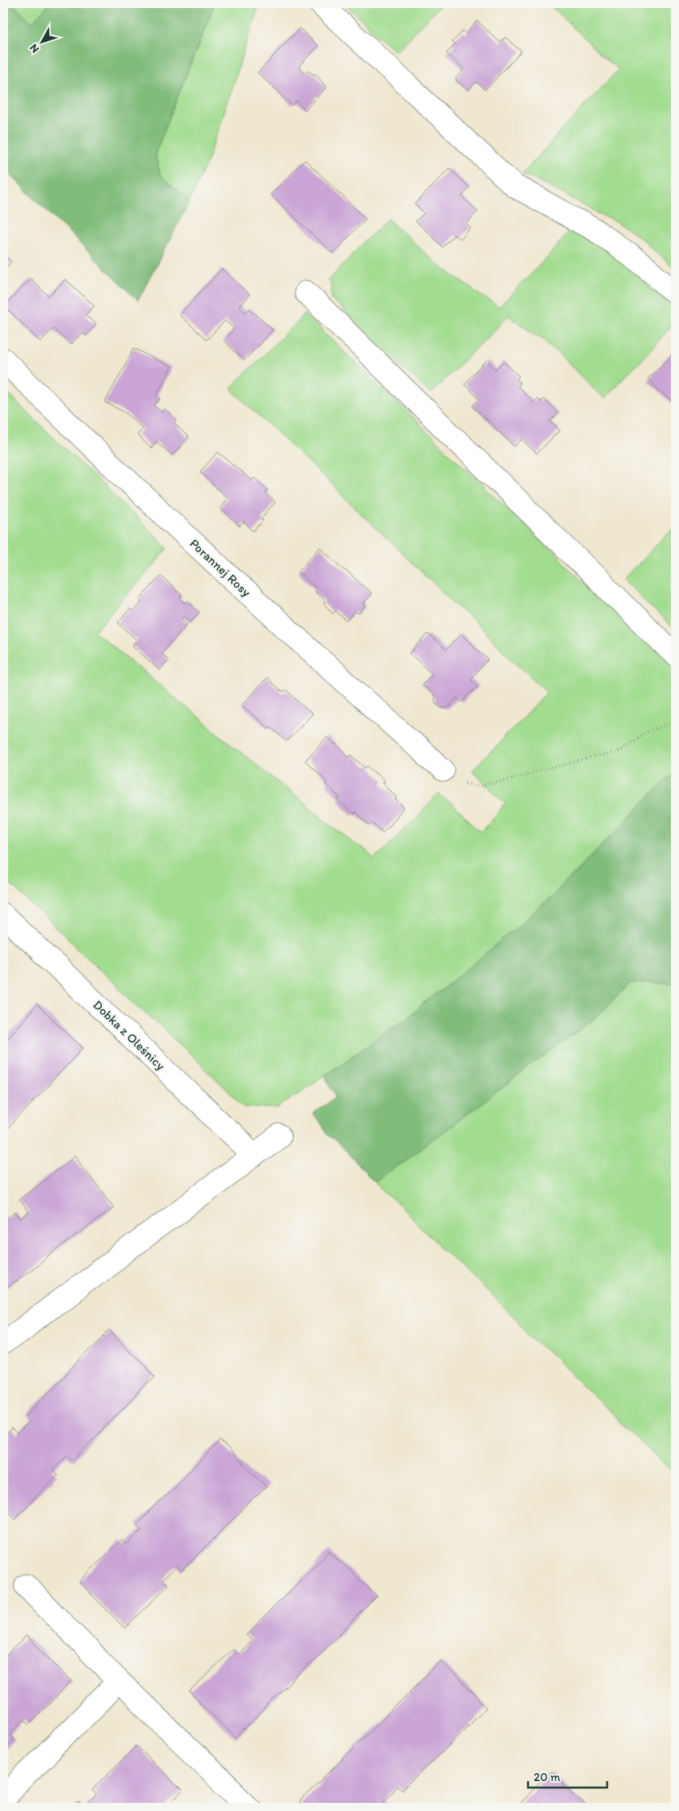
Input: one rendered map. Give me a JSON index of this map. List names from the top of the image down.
{
  "streets": {
    "street": ["Porannej Rosy", "Dobka z Oleśnicy"]
  },
  "scale_bar": "20 m",
  "north": "bottom left"
}
